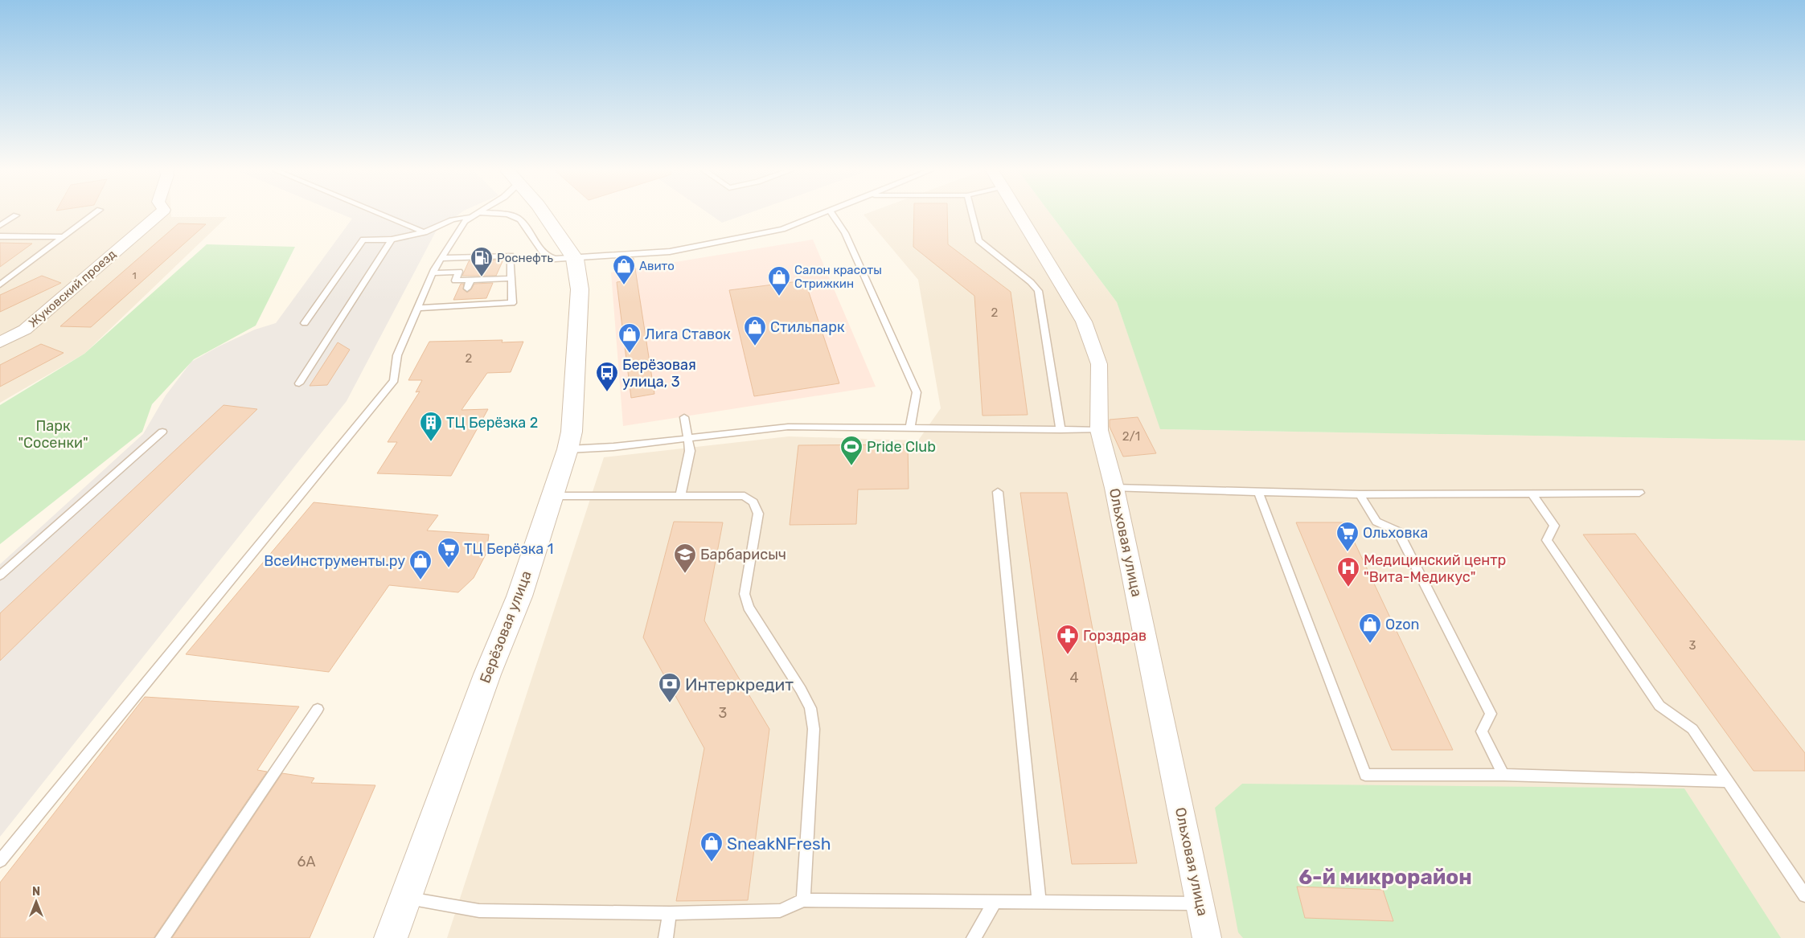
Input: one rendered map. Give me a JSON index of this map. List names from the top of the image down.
{
  "streets": {
    "street": ["Жуковский проезд", "Ольховая улица", "Берёзовая улица"]
  },
  "districts": ["6-й микрорайон"],
  "parks": ["Парк \"Сосенки\""],
  "places": {
    "fuel station": ["Роснефть"],
    "shop": [
      "Авито",
      "Салон красоты Стрижкин",
      "Стильпарк",
      "Лига Ставок",
      "ВсеИнструменты.ру",
      "Ozon",
      "SneakNFresh"
    ],
    "bus stop": ["Берёзовая улица, 3"],
    "building": ["ТЦ Берёзка 2"],
    "sports": ["Pride Club"],
    "supermarket": ["Ольховка", "ТЦ Берёзка 1"],
    "school or university": ["Барбарисыч"],
    "hospital": ["Медицинский центр \"Вита-Медикус\""],
    "pharmacy": ["Горздрав"],
    "bank": ["Интеркредит"]
  },
  "house_numbers": [
    "1",
    "2",
    "2",
    "2/1",
    "3",
    "4",
    "3",
    "6А"
  ],
  "north": "top"
}
